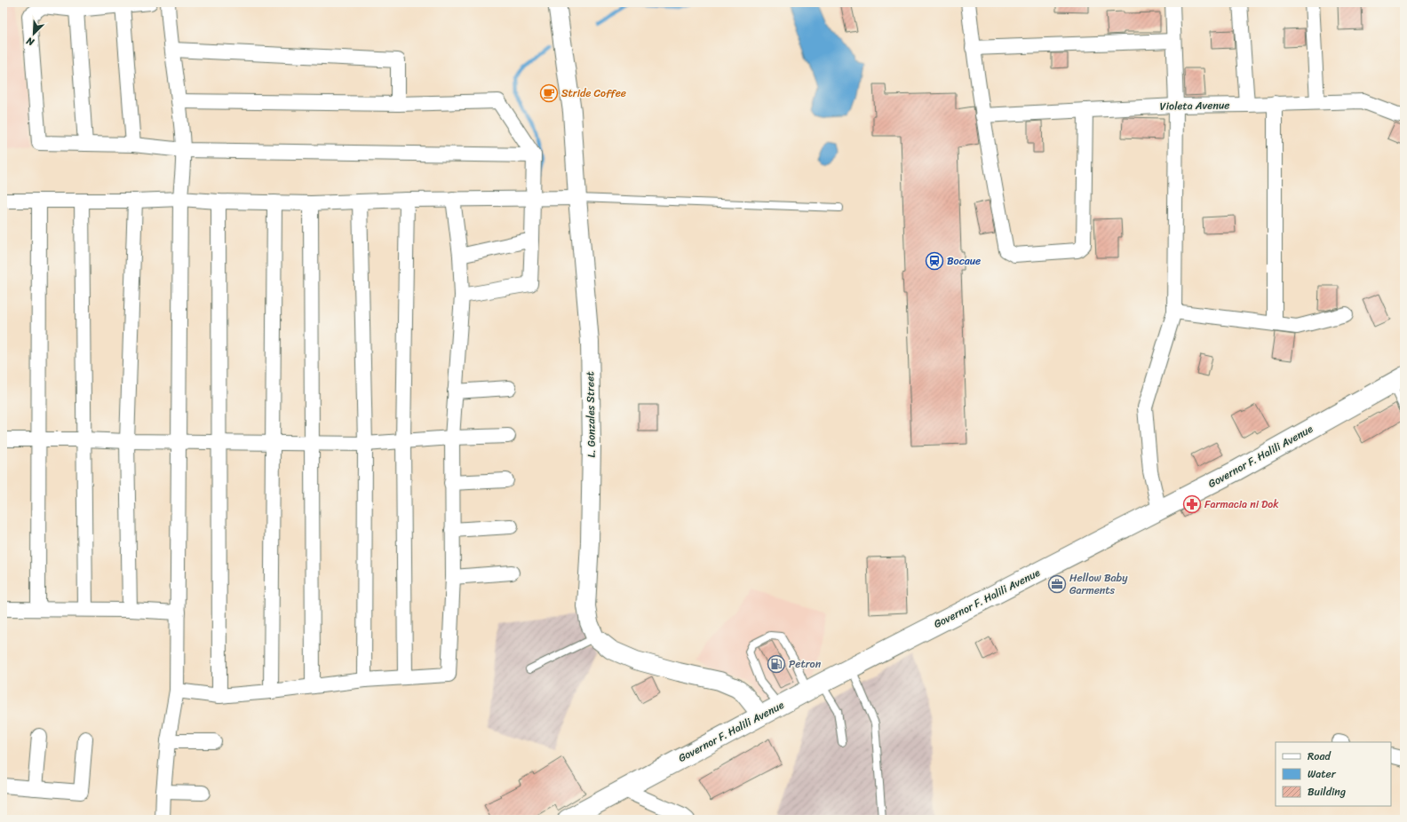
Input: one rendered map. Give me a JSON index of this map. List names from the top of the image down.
{
  "streets": {
    "main road": ["Governor F. Halili Avenue"],
    "street": ["Violeta Avenue", "L. Gonzales Street"]
  },
  "places": {
    "cafe": ["Stride Coffee"],
    "station": ["Bocaue"],
    "pharmacy": ["Farmacia ni Dok"],
    "office": ["Hellow Baby Garments"],
    "fuel station": ["Petron"]
  },
  "legend": ["Road", "Water", "Building"],
  "north": "bottom left"
}
